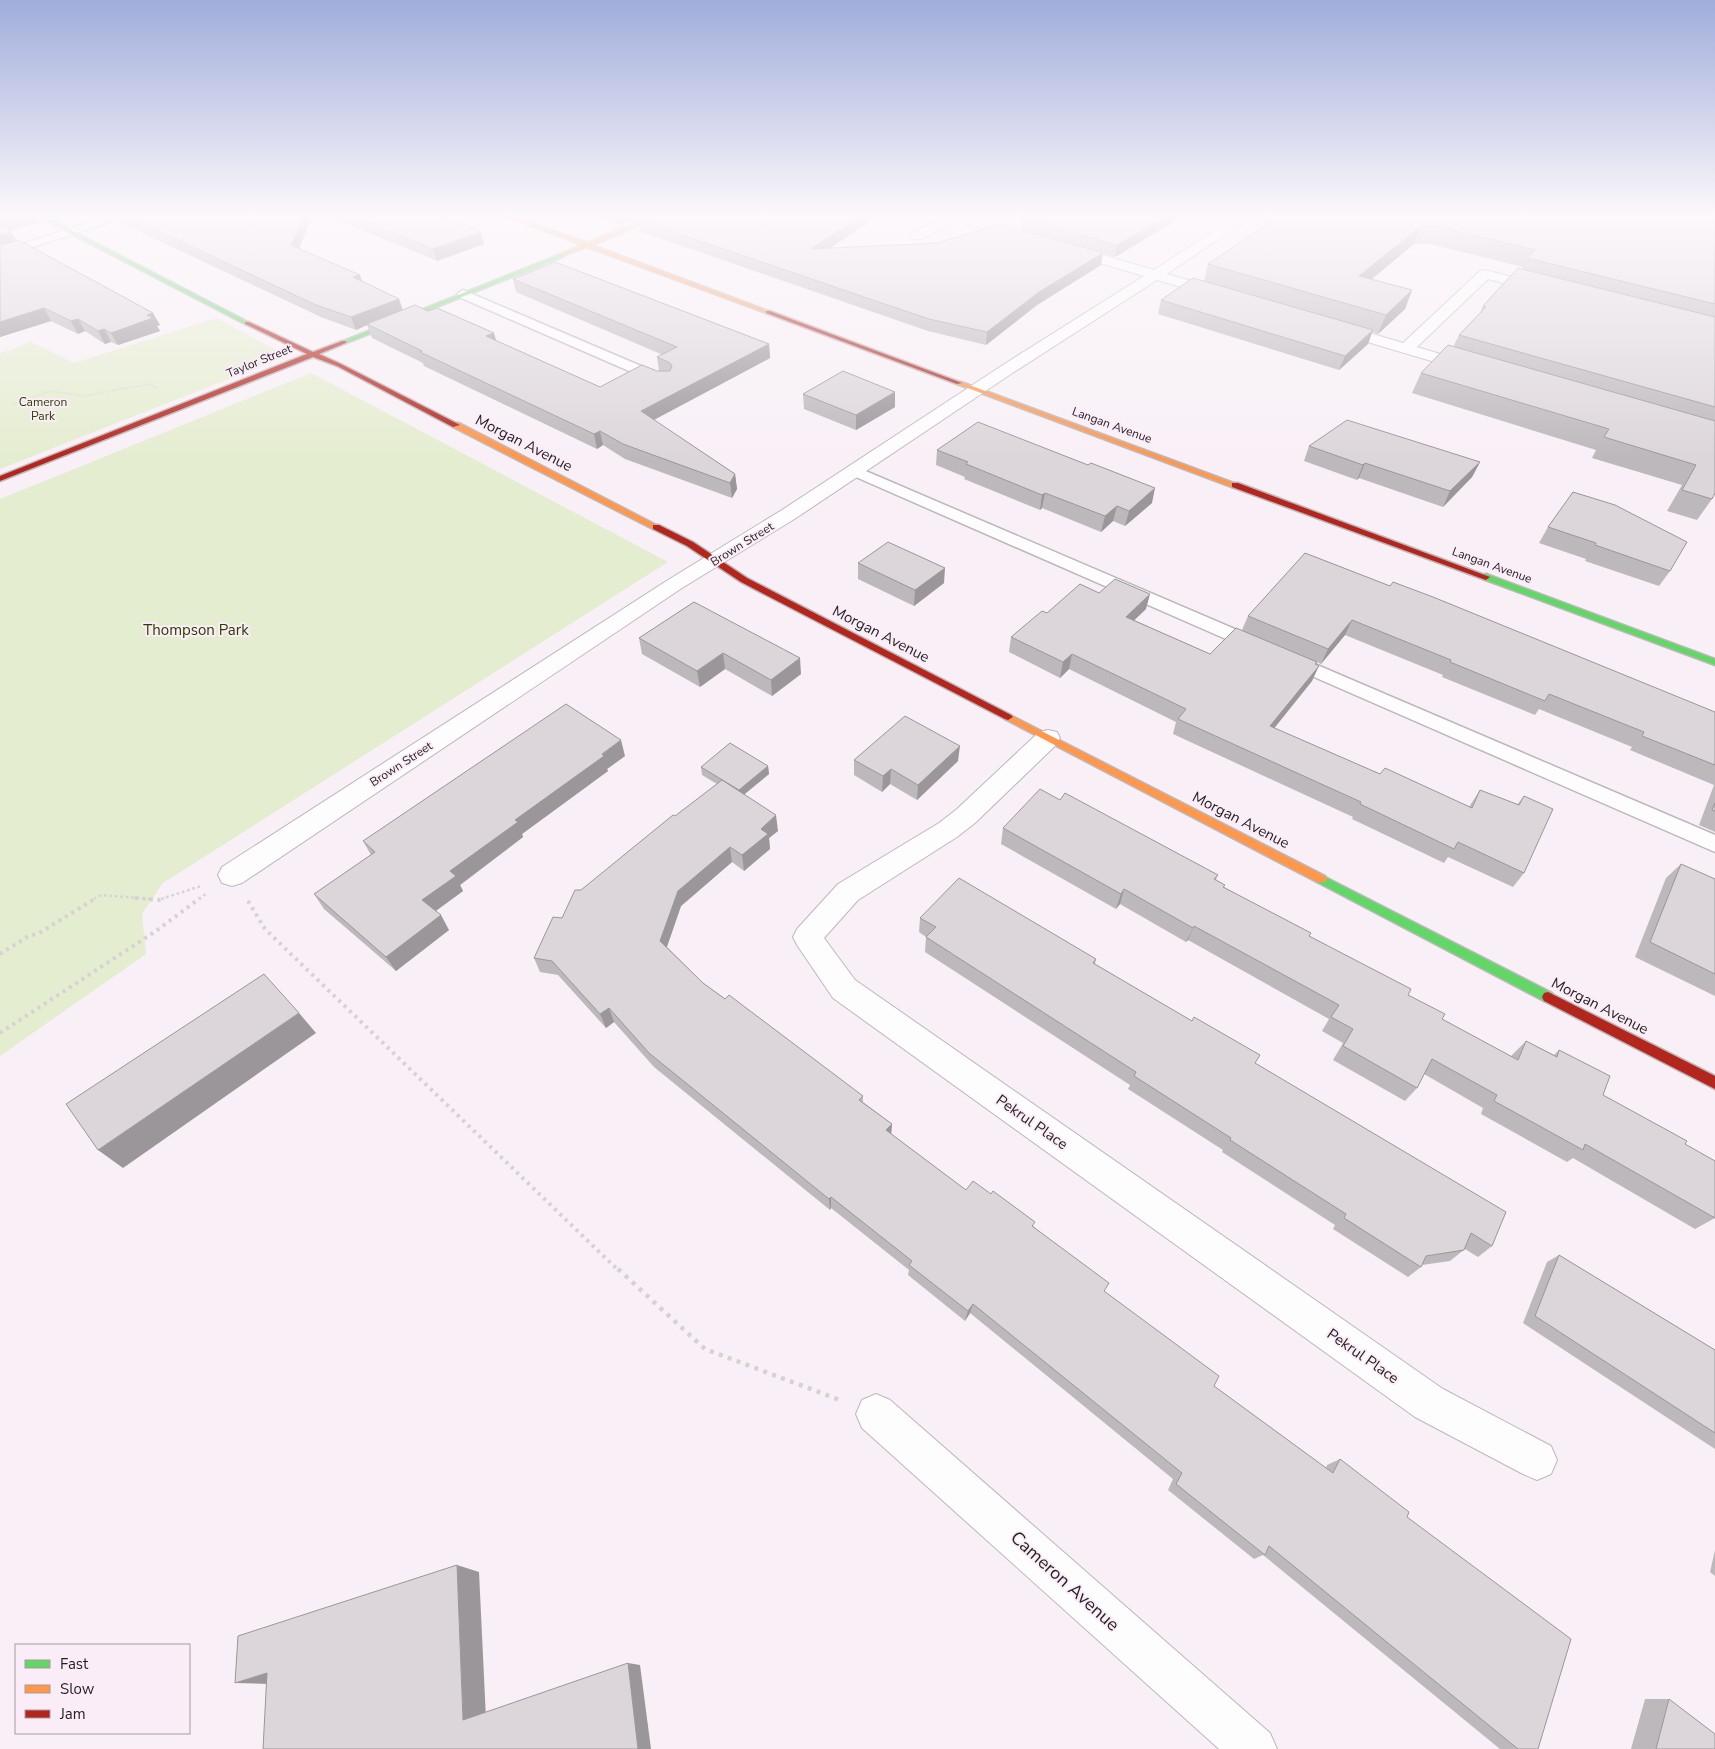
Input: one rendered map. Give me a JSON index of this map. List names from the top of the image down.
{
  "streets": {
    "street": [
      "Taylor Street",
      "Langan Avenue",
      "Morgan Avenue",
      "Brown Street",
      "Pekrul Place",
      "Cameron Avenue"
    ]
  },
  "crossings": [
    ["Taylor Street", "Morgan Avenue"],
    ["Langan Avenue", "Brown Street"],
    ["Morgan Avenue", "Brown Street"],
    ["Morgan Avenue", "Pekrul Place"]
  ],
  "parks": ["Cameron Park", "Thompson Park"],
  "legend": ["Fast", "Slow", "Jam"]
}
